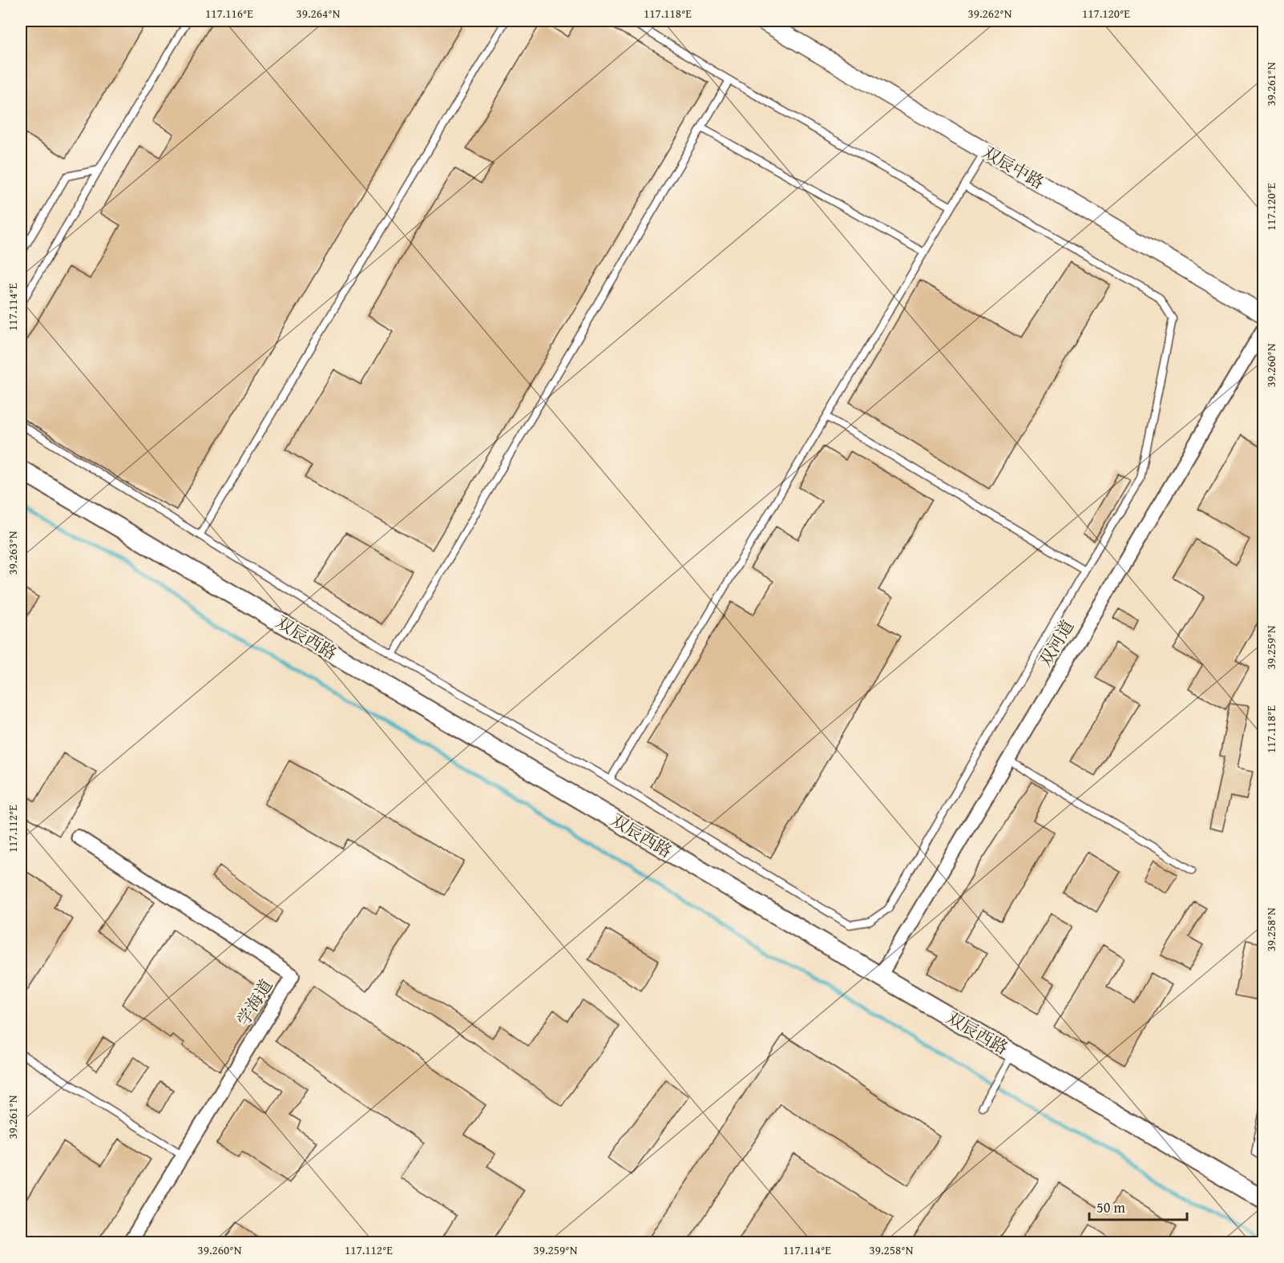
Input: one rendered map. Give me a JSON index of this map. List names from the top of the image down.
{
  "streets": {
    "main road": ["双辰西路"],
    "street": ["双辰中路", "双河道", "学海道"]
  },
  "crossings": [
    ["双辰西路", "双河道"]
  ],
  "scale_bar": "50 m",
  "coordinates": [
    "117.116°E",
    "39.264°N",
    "117.118°E",
    "39.262°N",
    "117.120°E",
    "39.261°N",
    "117.114°E",
    "39.260°N",
    "39.263°N",
    "39.259°N",
    "117.112°E",
    "39.258°N"
  ]
}
